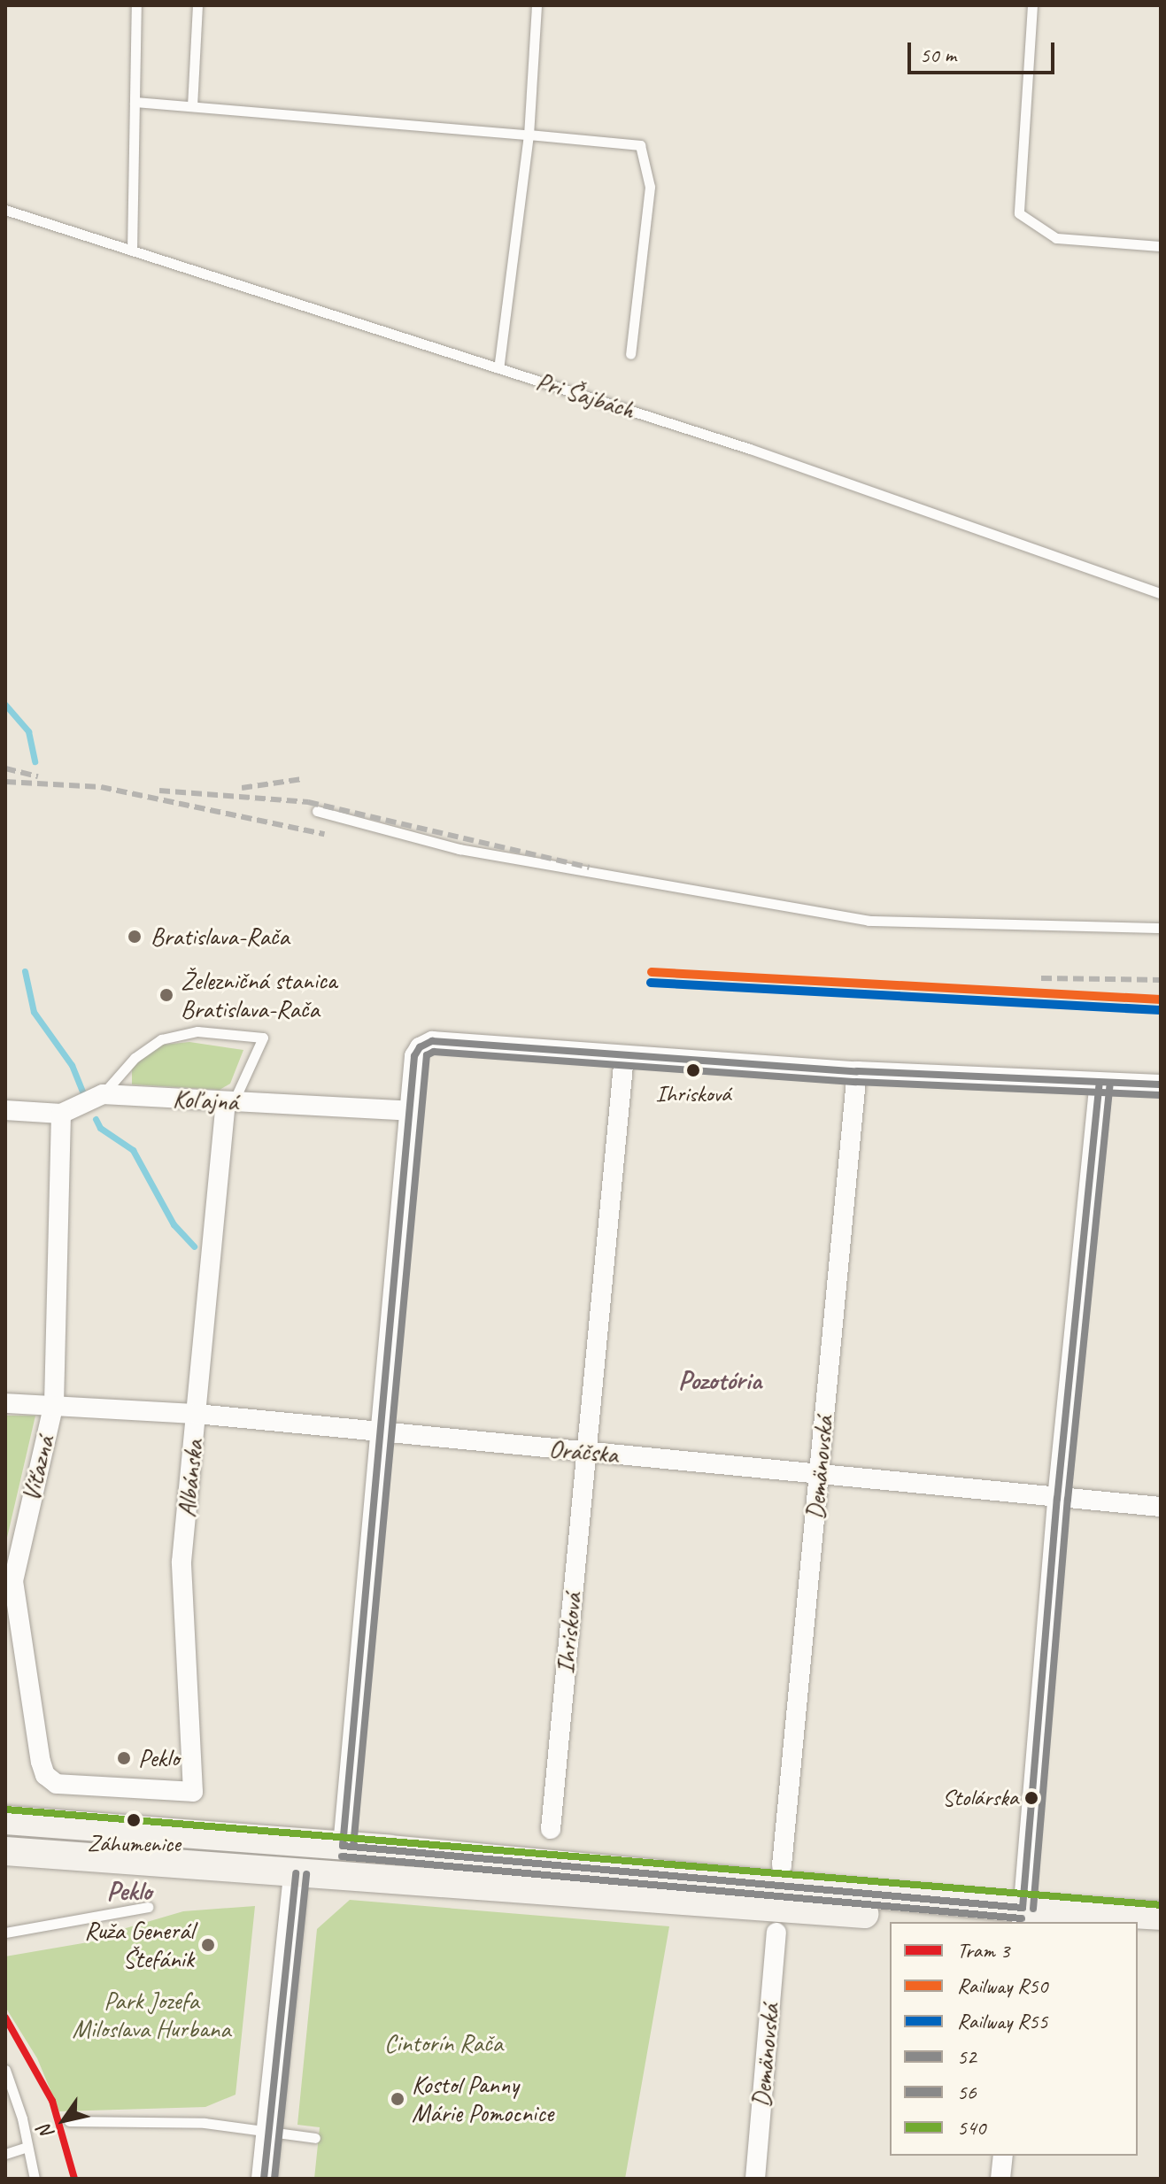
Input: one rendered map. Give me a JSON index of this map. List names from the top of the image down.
{
  "streets": {
    "street": [
      "Koľajná",
      "Oráčska",
      "Demänovská",
      "Víťazná",
      "Albánska",
      "Ihrisková"
    ],
    "lane": ["Pri Šajbách"]
  },
  "crossings": [
    ["Koľajná", "Víťazná"],
    ["Koľajná", "Albánska"],
    ["Oráčska", "Demänovská"],
    ["Oráčska", "Víťazná"],
    ["Oráčska", "Albánska"],
    ["Oráčska", "Ihrisková"],
    ["Víťazná", "Albánska"]
  ],
  "districts": ["Pozotória", "Peklo"],
  "parks": ["Park Jozefa Miloslava Hurbana", "Cintorín Rača"],
  "places": [
    "Bratislava-Rača",
    "Železničná stanica Bratislava-Rača",
    "Ihrisková",
    "Peklo",
    "Stolárska",
    "Záhumenice",
    "Ruža Generál Štefánik",
    "Kostol Panny Márie Pomocnice"
  ],
  "lines": [
    "rail line R50",
    "rail line R55",
    "transit line 52",
    "transit line 56",
    "transit line 540",
    "tram line 3"
  ],
  "legend": [
    "Tram 3",
    "Railway R50",
    "Railway R55",
    "52",
    "56",
    "540"
  ],
  "scale_bar": "50 m",
  "north": "bottom left"
}
